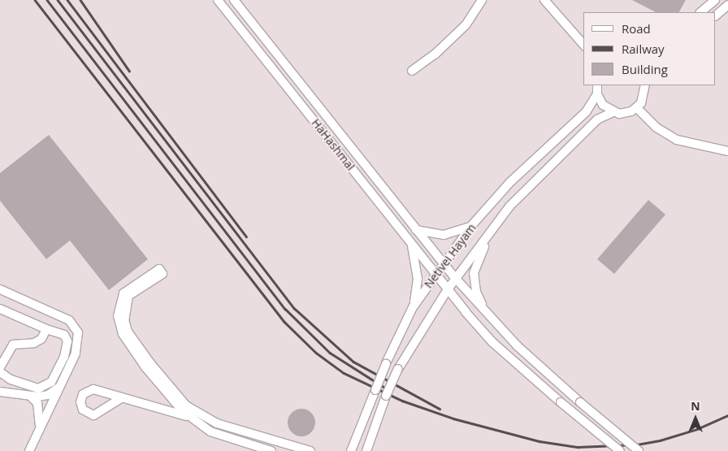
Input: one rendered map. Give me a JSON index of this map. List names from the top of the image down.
{
  "streets": {
    "street": ["HaHashmal", "Netivei Hayam"]
  },
  "crossings": [
    ["HaHashmal", "Netivei Hayam"]
  ],
  "legend": ["Road", "Railway", "Building"],
  "north": "top"
}
